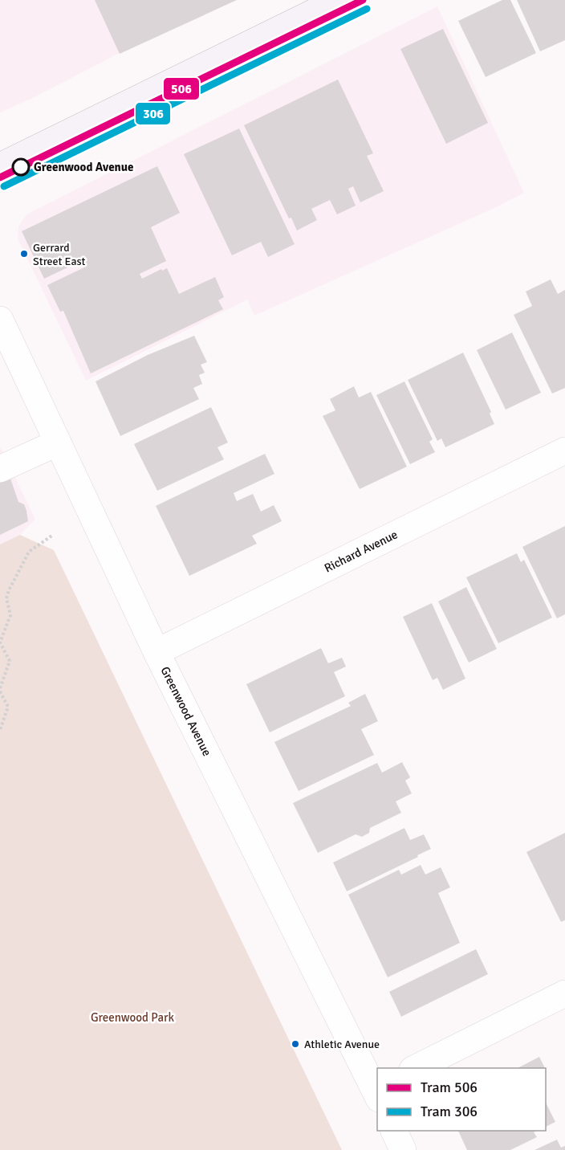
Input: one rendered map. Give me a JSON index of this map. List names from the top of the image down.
{
  "streets": {
    "street": ["Richard Avenue", "Greenwood Avenue"]
  },
  "crossings": [
    ["Richard Avenue", "Greenwood Avenue"]
  ],
  "parks": ["Greenwood Park"],
  "places": ["Greenwood Avenue", "Gerrard Street East", "Athletic Avenue"],
  "lines": ["tram line 506", "tram line 306"],
  "legend": ["Tram 506", "Tram 306"]
}
